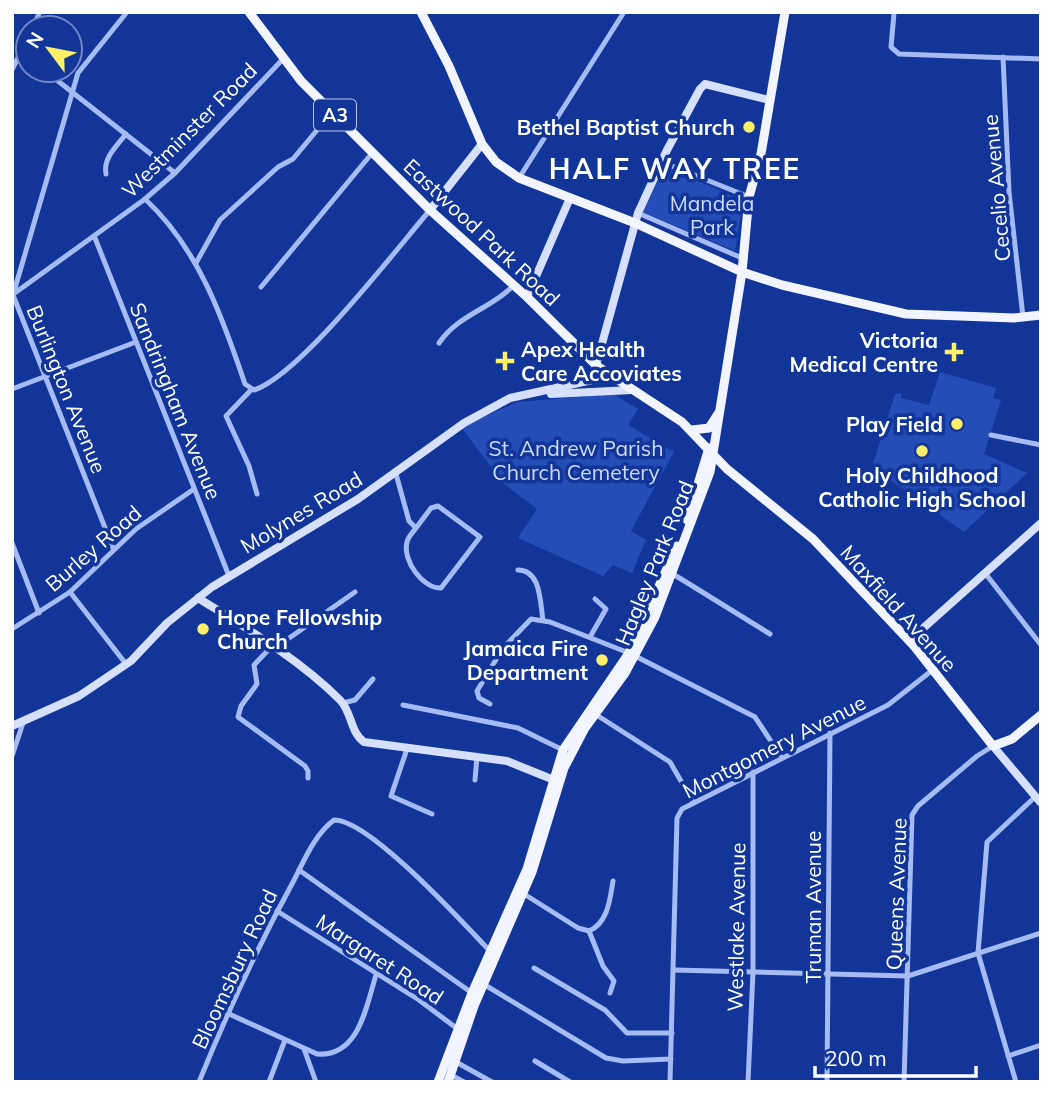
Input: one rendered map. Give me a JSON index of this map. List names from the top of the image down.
{
  "streets": {
    "main road": [
      "A3",
      "Eastwood Park Road",
      "Molynes Road",
      "Hagley Park Road",
      "Maxfield Avenue"
    ],
    "street": [
      "Westminster Road",
      "Cecelio Avenue",
      "Burlington Avenue",
      "Sandringham Avenue",
      "Burley Road",
      "Montgomery Avenue",
      "Queens Avenue",
      "Truman Avenue",
      "Westlake Avenue",
      "Margaret Road",
      "Bloomsbury Road"
    ]
  },
  "crossings": [
    ["Westminster Road", "Eastwood Park Road"],
    ["Westminster Road", "Burlington Avenue"],
    ["Westminster Road", "Sandringham Avenue"],
    ["Eastwood Park Road", "Molynes Road"],
    ["Eastwood Park Road", "Hagley Park Road"],
    ["Eastwood Park Road", "Maxfield Avenue"],
    ["Burlington Avenue", "Burley Road"],
    ["Sandringham Avenue", "Molynes Road"],
    ["Sandringham Avenue", "Burley Road"],
    ["Hagley Park Road", "Maxfield Avenue"],
    ["Hagley Park Road", "Margaret Road"],
    ["Hagley Park Road", "Bloomsbury Road"],
    ["Maxfield Avenue", "Queens Avenue"],
    ["Montgomery Avenue", "Truman Avenue"],
    ["Montgomery Avenue", "Westlake Avenue"],
    ["Margaret Road", "Bloomsbury Road"]
  ],
  "districts": ["HALF WAY TREE"],
  "parks": ["Mandela Park", "St. Andrew Parish Church Cemetery"],
  "places": {
    "other": [
      "Bethel Baptist Church",
      "Play Field",
      "Holy Childhood Catholic High School",
      "Hope Fellowship Church",
      "Jamaica Fire Department"
    ],
    "health": ["Victoria Medical Centre", "Apex Health Care Accoviates"]
  },
  "scale_bar": "200 m",
  "north": "top left"
}
